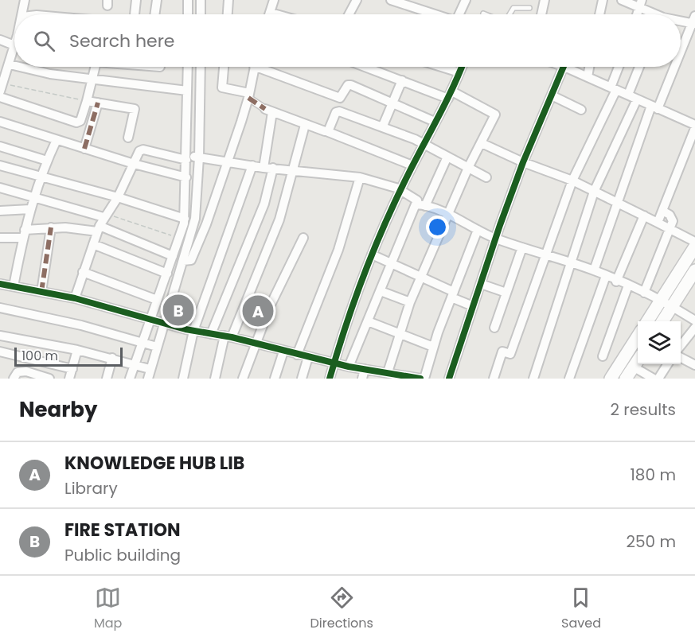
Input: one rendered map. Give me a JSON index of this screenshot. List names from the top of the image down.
{
  "scale_bar": "100 m",
  "page": {
    "search": "Search here",
    "pins": ["B", "A"],
    "scale": "100 m",
    "heading": ["Nearby", "2 results"],
    "list": [
      {
        "mark": "A",
        "name": "KNOWLEDGE HUB LIB",
        "note": "Library",
        "value": "180 m"
      },
      {
        "mark": "B",
        "name": "FIRE STATION",
        "note": "Public building",
        "value": "250 m"
      }
    ],
    "nav": ["Map", "Directions", "Saved"]
  }
}
